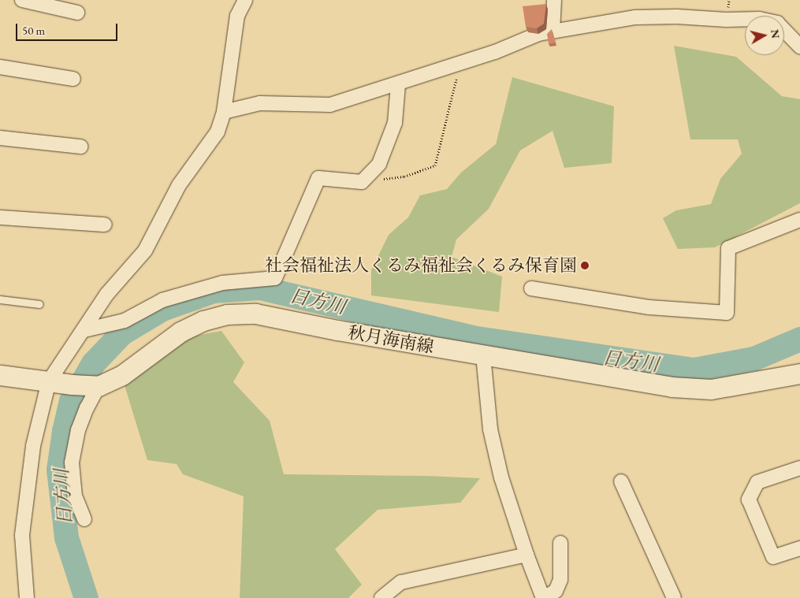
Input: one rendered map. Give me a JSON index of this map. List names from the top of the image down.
{
  "streets": {
    "main road": ["秋月海南線"]
  },
  "water": ["日方川"],
  "places": ["社会福祉法人くるみ福祉会くるみ保育園"],
  "scale_bar": "50 m",
  "north": "right"
}
